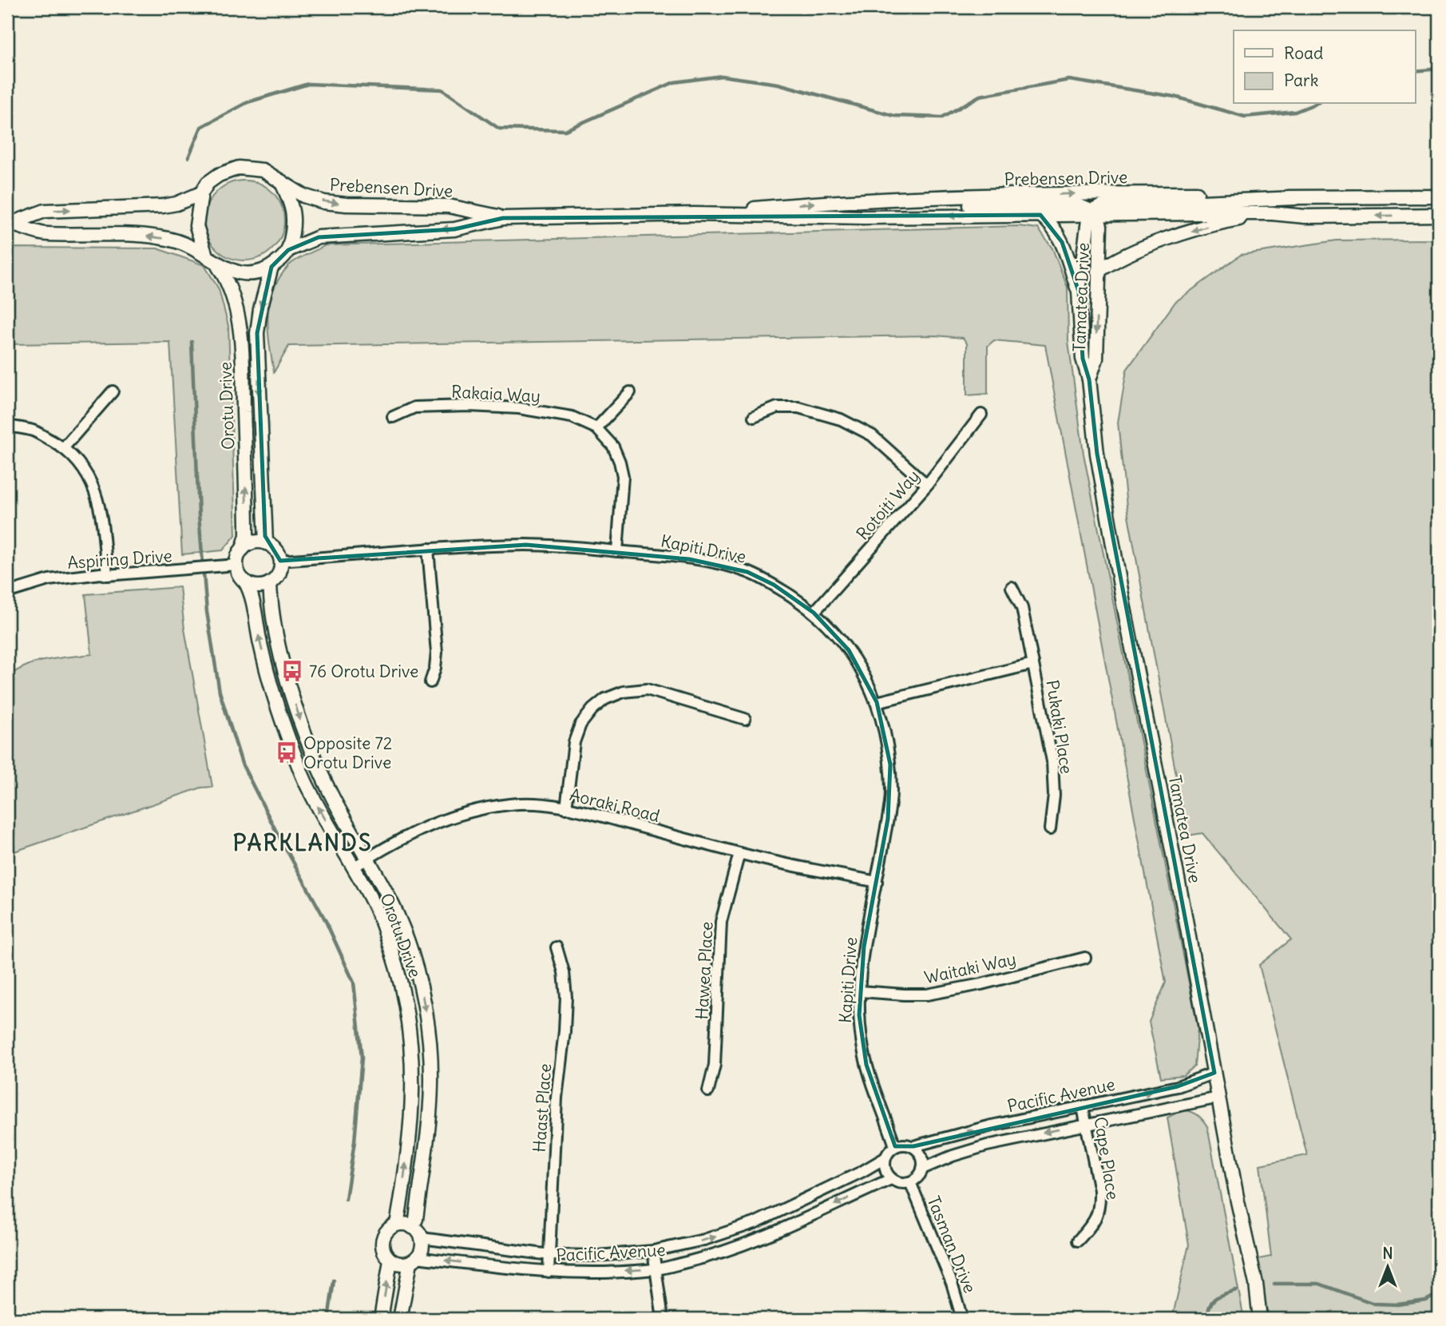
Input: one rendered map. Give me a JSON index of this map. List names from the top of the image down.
{
  "streets": {
    "main road": ["Prebensen Drive", "Tamatea Drive", "Orotu Drive"],
    "street": [
      "Rakaia Way",
      "Rotoiti Way",
      "Kapiti Drive",
      "Aspiring Drive",
      "Pukaki Place",
      "Aoraki Road",
      "Waitaki Way",
      "Hawea Place",
      "Pacific Avenue",
      "Haast Place",
      "Cape Place",
      "Tasman Drive"
    ]
  },
  "crossings": [
    ["Prebensen Drive", "Tamatea Drive"],
    ["Prebensen Drive", "Orotu Drive"],
    ["Tamatea Drive", "Pacific Avenue"],
    ["Rakaia Way", "Kapiti Drive"],
    ["Orotu Drive", "Kapiti Drive"],
    ["Orotu Drive", "Aspiring Drive"],
    ["Orotu Drive", "Aoraki Road"],
    ["Orotu Drive", "Pacific Avenue"],
    ["Rotoiti Way", "Kapiti Drive"],
    ["Kapiti Drive", "Aspiring Drive"],
    ["Kapiti Drive", "Pukaki Place"],
    ["Kapiti Drive", "Aoraki Road"],
    ["Kapiti Drive", "Waitaki Way"],
    ["Kapiti Drive", "Pacific Avenue"],
    ["Kapiti Drive", "Tasman Drive"],
    ["Aoraki Road", "Hawea Place"],
    ["Pacific Avenue", "Haast Place"],
    ["Pacific Avenue", "Cape Place"],
    ["Pacific Avenue", "Tasman Drive"]
  ],
  "districts": ["PARKLANDS"],
  "places": {
    "bus stop": ["76 Orotu Drive", "Opposite 72 Orotu Drive"]
  },
  "legend": ["Road", "Park"],
  "north": "top"
}
